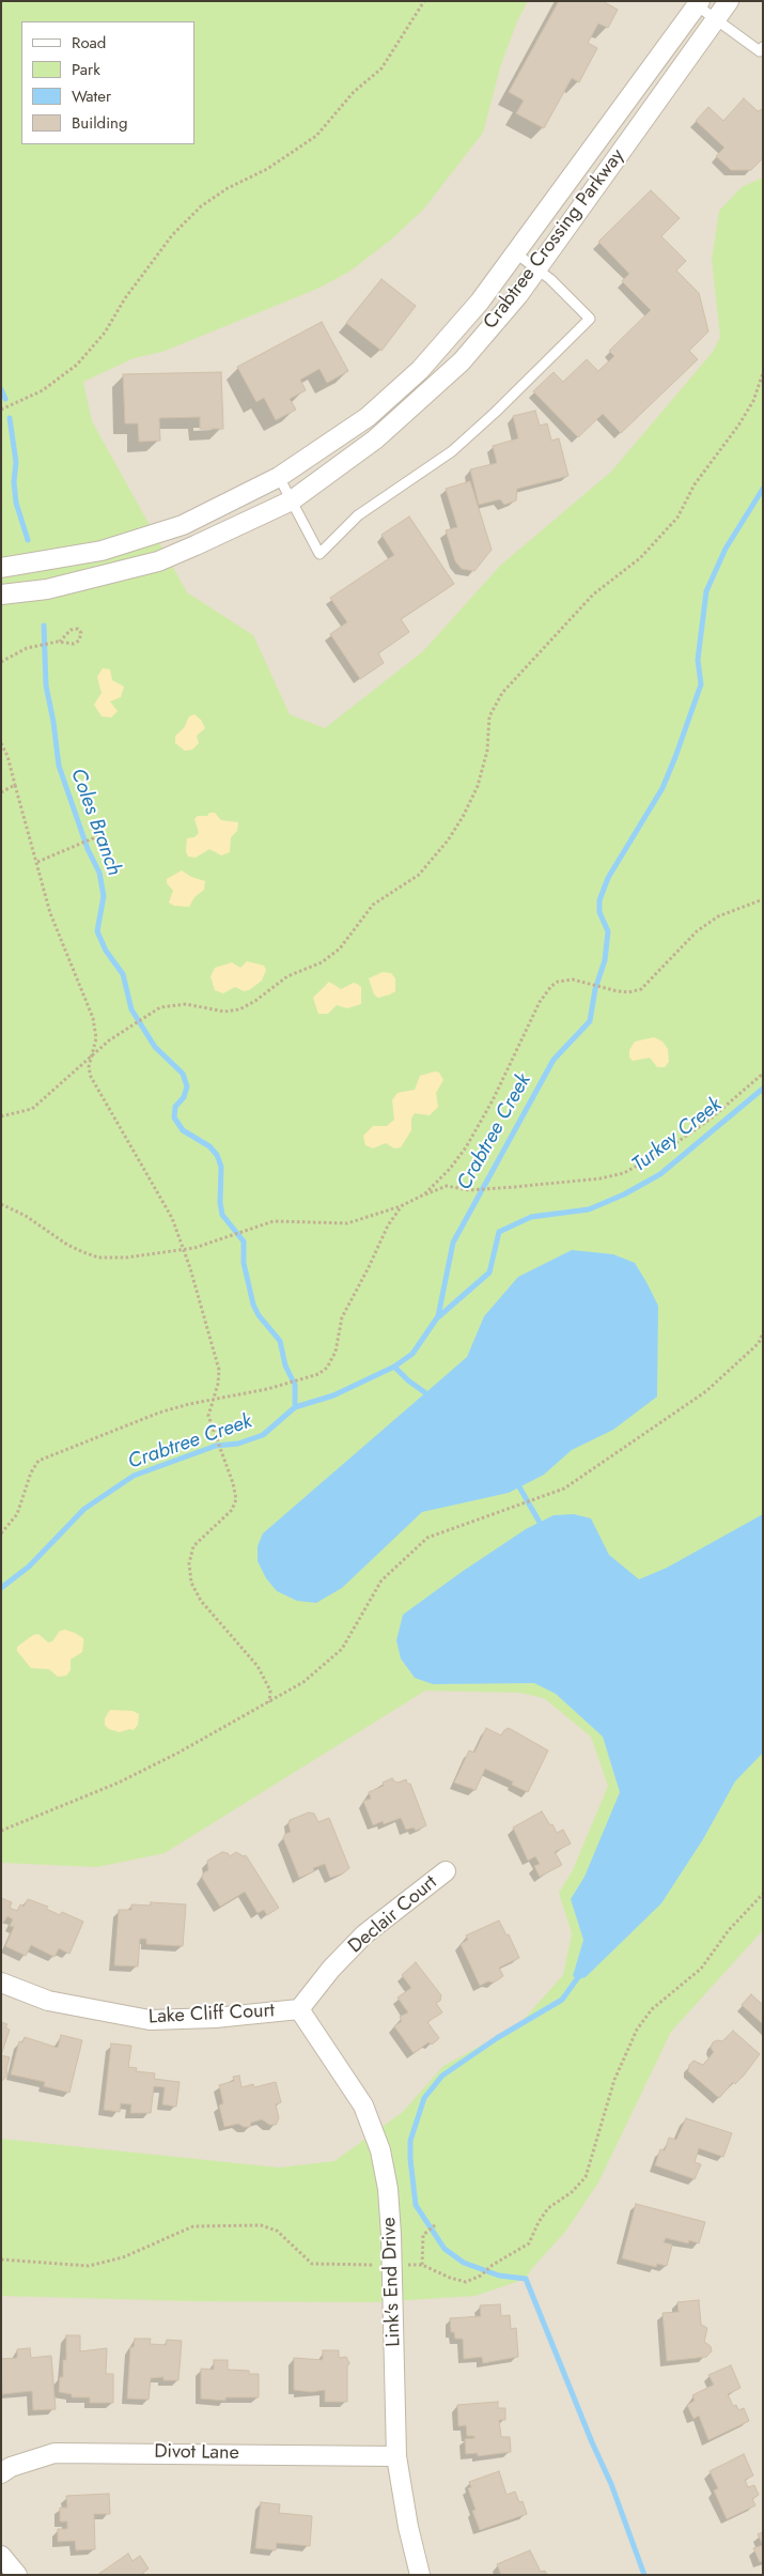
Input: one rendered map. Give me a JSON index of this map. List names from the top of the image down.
{
  "streets": {
    "street": [
      "Crabtree Crossing Parkway",
      "Declair Court",
      "Lake Cliff Court",
      "Link's End Drive",
      "Divot Lane"
    ]
  },
  "crossings": [
    ["Declair Court", "Lake Cliff Court"],
    ["Declair Court", "Link's End Drive"],
    ["Lake Cliff Court", "Link's End Drive"],
    ["Link's End Drive", "Divot Lane"]
  ],
  "water": ["Coles Branch", "Crabtree Creek", "Turkey Creek"],
  "legend": [
    "Road",
    "Park",
    "Water",
    "Building"
  ]
}
